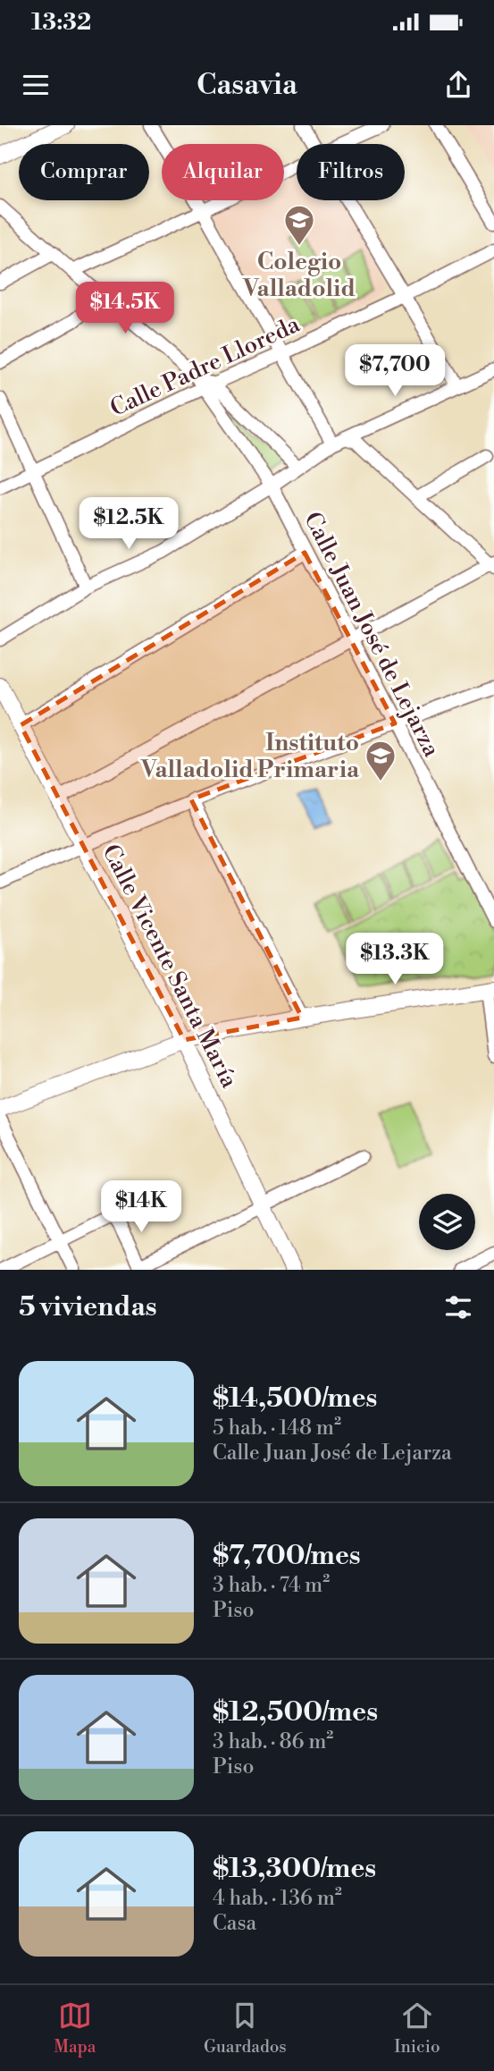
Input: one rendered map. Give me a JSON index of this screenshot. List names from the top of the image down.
{
  "streets": {
    "street": ["Calle Padre Lloreda", "Calle Juan José de Lejarza", "Calle Vicente Santa María"]
  },
  "crossings": [
    ["Calle Padre Lloreda", "Calle Juan José de Lejarza"]
  ],
  "places": {
    "school or university": ["Colegio Valladolid", "Instituto Valladolid Primaria"]
  },
  "page": {
    "status": "13:32",
    "header": "Casavia",
    "chip": ["Comprar", "Alquilar", "Filtros"],
    "price": [
      "$14.5K",
      "$7,700",
      "$12.5K",
      "$13.3K",
      "$14K"
    ],
    "heading": "5 viviendas",
    "list": [
      {
        "name": "$14,500/mes",
        "note": "5 hab. · 148 m² · Calle Juan José de Lejarza"
      },
      {
        "name": "$7,700/mes",
        "note": "3 hab. · 74 m² · Piso"
      },
      {
        "name": "$12,500/mes",
        "note": "3 hab. · 86 m² · Piso"
      },
      {
        "name": "$13,300/mes",
        "note": "4 hab. · 136 m² · Casa"
      }
    ],
    "tabs": ["Mapa", "Guardados", "Inicio"]
  }
}
